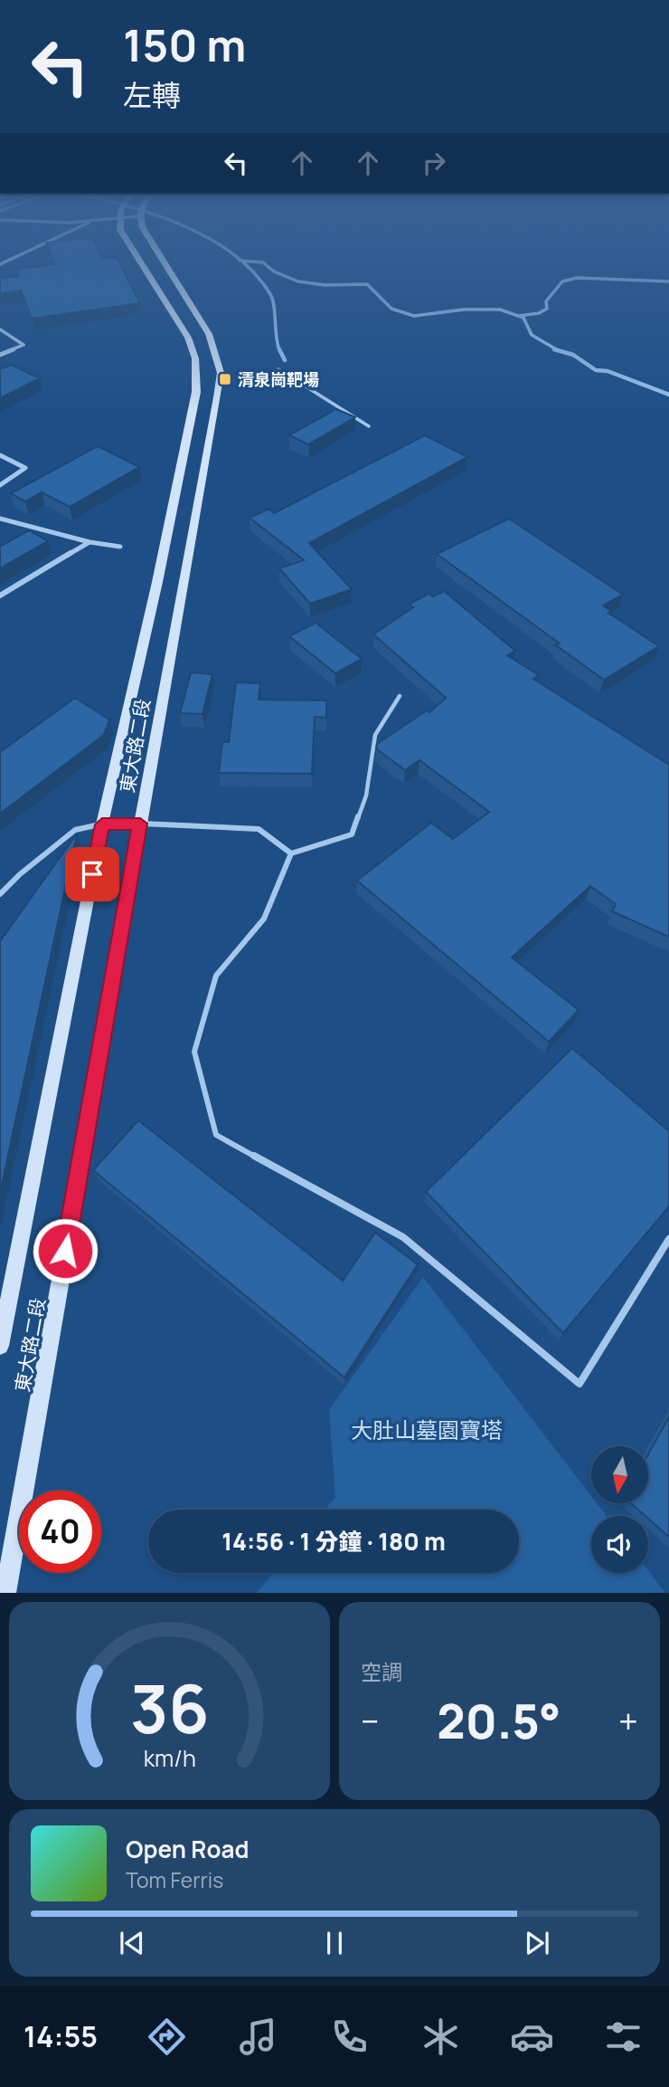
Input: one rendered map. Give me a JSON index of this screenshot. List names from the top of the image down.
{
  "streets": {
    "street": ["東大路二段"]
  },
  "parks": ["大肚山墓園寶塔"],
  "places": {
    "transit": ["清泉崗靶場"]
  },
  "north": "bottom",
  "page": {
    "turn": ["150 m", "左轉"],
    "limit": "40",
    "trip": "14:56 · 1 分鐘 · 180 m",
    "tile": "空調",
    "heat": ["−", "20.5°", "+"],
    "song": ["Open Road", "Tom Ferris"],
    "tabs": "14:55",
    "gauge": ["36", "km/h"]
  }
}
